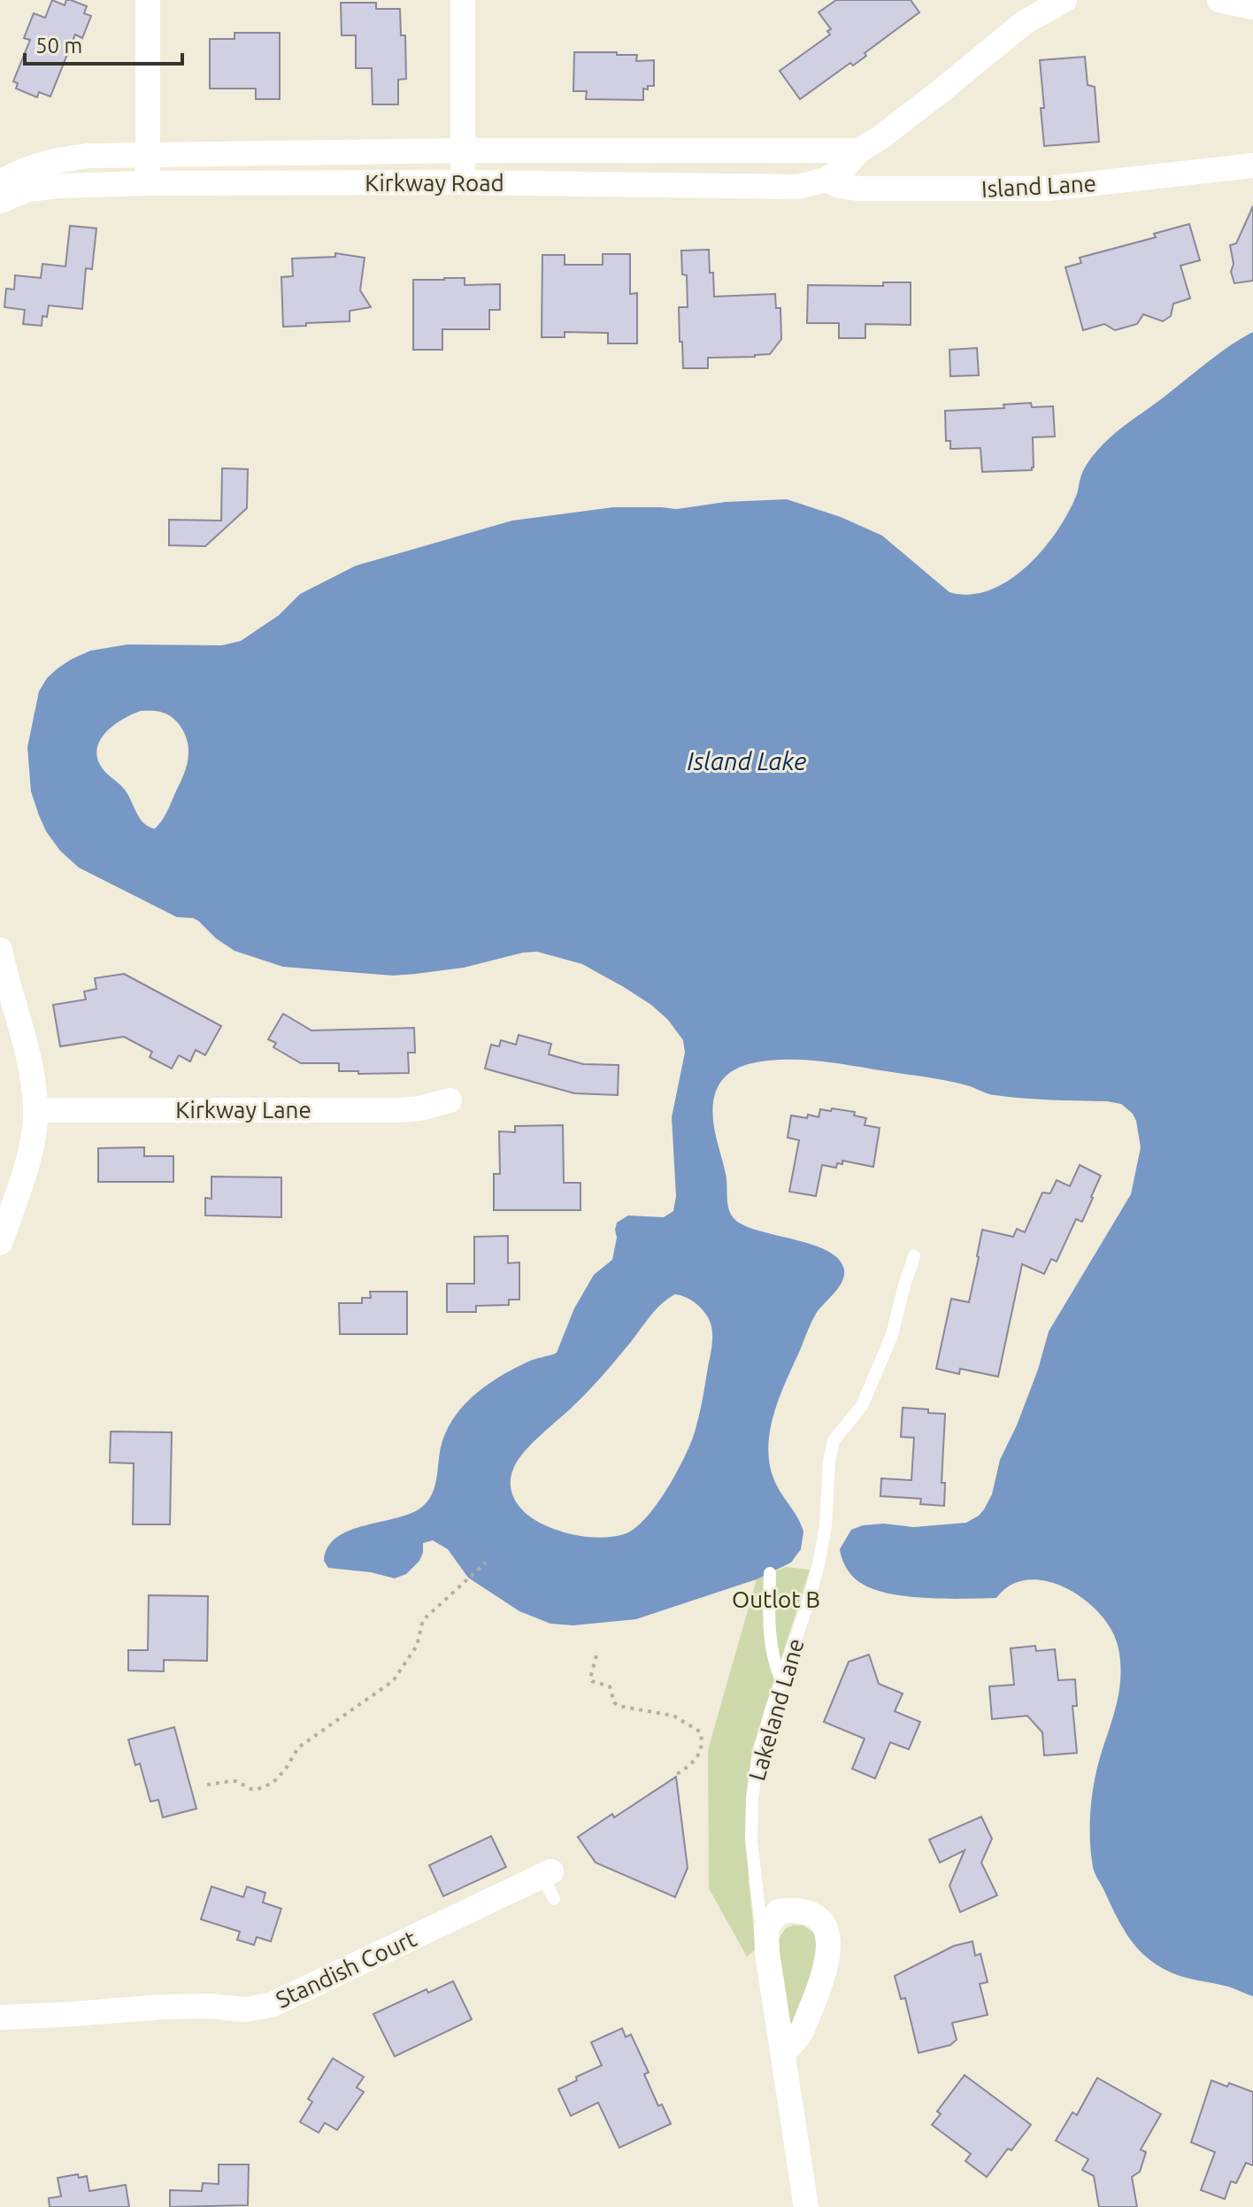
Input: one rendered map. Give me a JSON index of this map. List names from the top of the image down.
{
  "streets": {
    "street": [
      "Kirkway Road",
      "Island Lane",
      "Kirkway Lane",
      "Lakeland Lane",
      "Standish Court"
    ]
  },
  "crossings": [
    ["Kirkway Road", "Island Lane"]
  ],
  "water": ["Island Lake"],
  "parks": ["Outlot B"],
  "scale_bar": "50 m"
}
